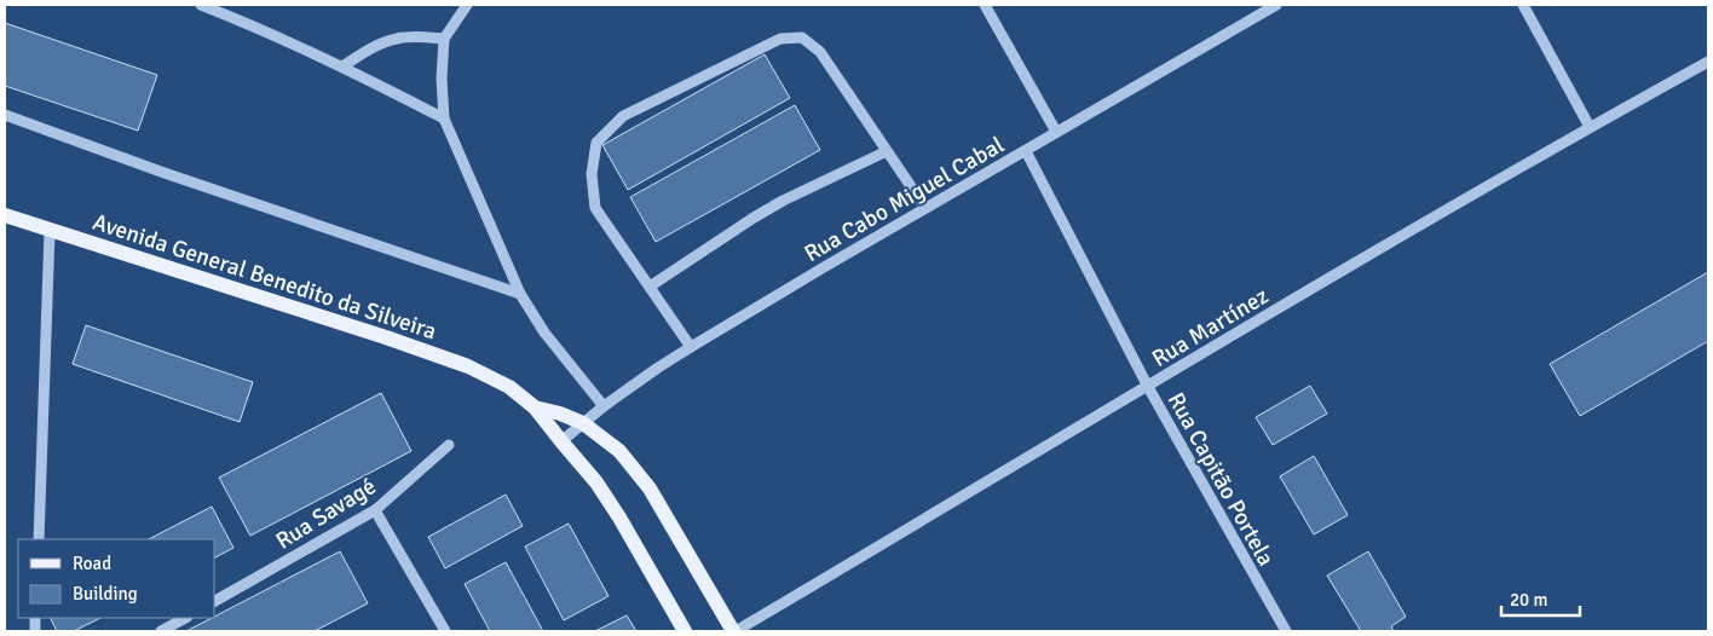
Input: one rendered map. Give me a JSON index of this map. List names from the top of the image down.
{
  "streets": {
    "main road": ["Avenida General Benedito da Silveira"],
    "street": [
      "Rua Cabo Miguel Cabal",
      "Rua Martínez",
      "Rua Capitão Portela",
      "Rua Savagé"
    ]
  },
  "crossings": [
    ["Rua Cabo Miguel Cabal", "Rua Capitão Portela"],
    ["Rua Martínez", "Rua Capitão Portela"]
  ],
  "legend": ["Road", "Building"],
  "scale_bar": "20 m"
}
